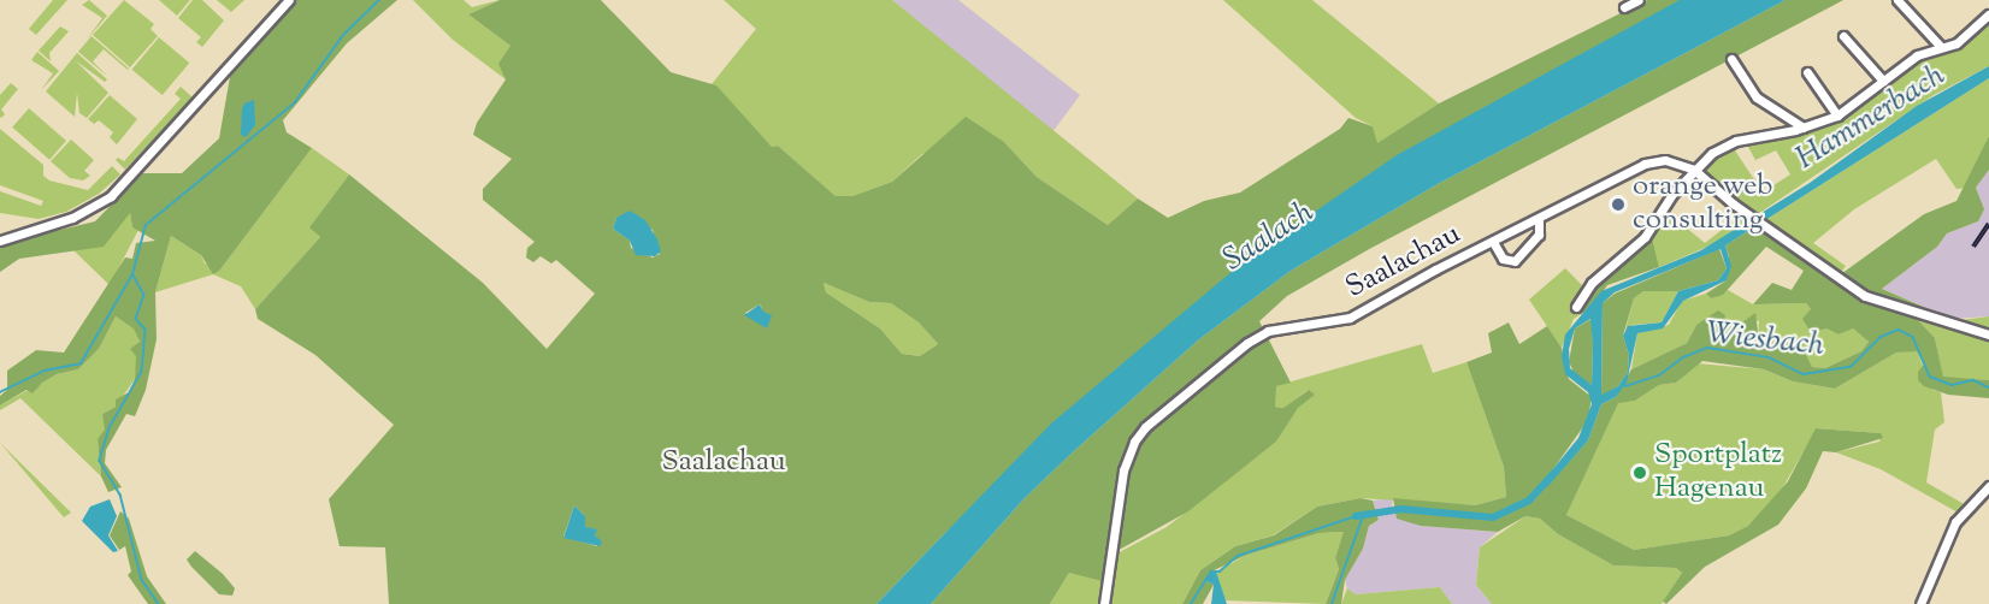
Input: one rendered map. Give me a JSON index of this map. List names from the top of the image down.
{
  "streets": {
    "street": ["Saalachau"]
  },
  "water": ["Hammerbach", "Saalach", "Wiesbach"],
  "parks": ["Saalachau"],
  "places": ["orange web consulting", "Sportplatz Hagenau"]
}
